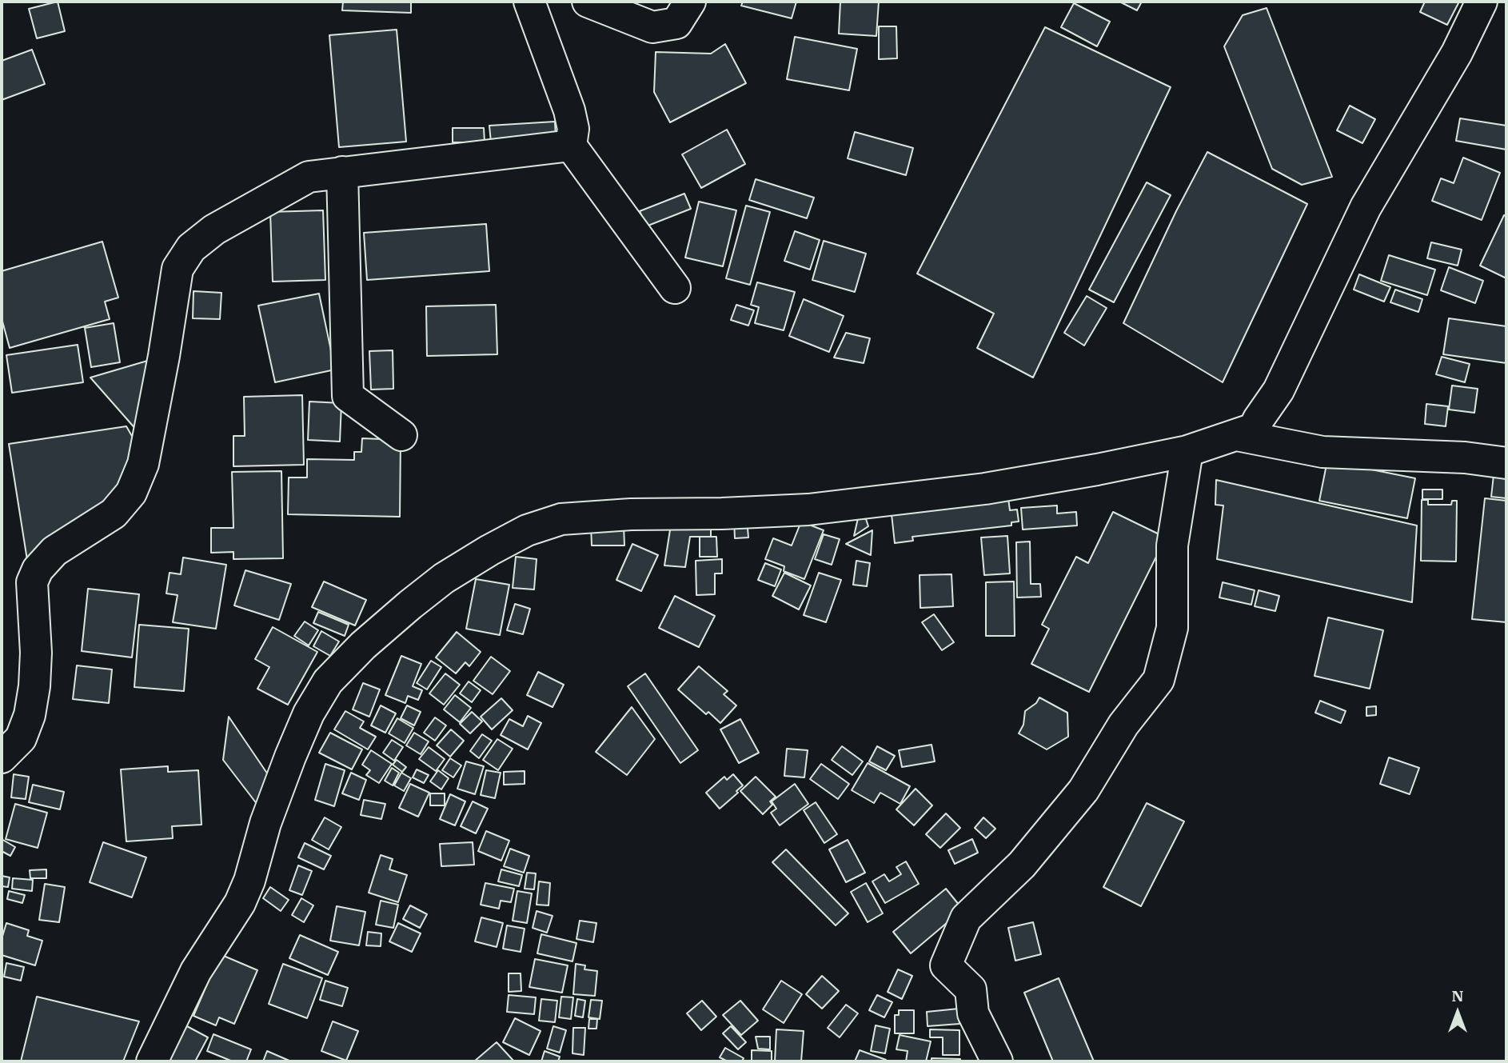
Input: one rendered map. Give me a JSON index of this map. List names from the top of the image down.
{
  "north": "top"
}
